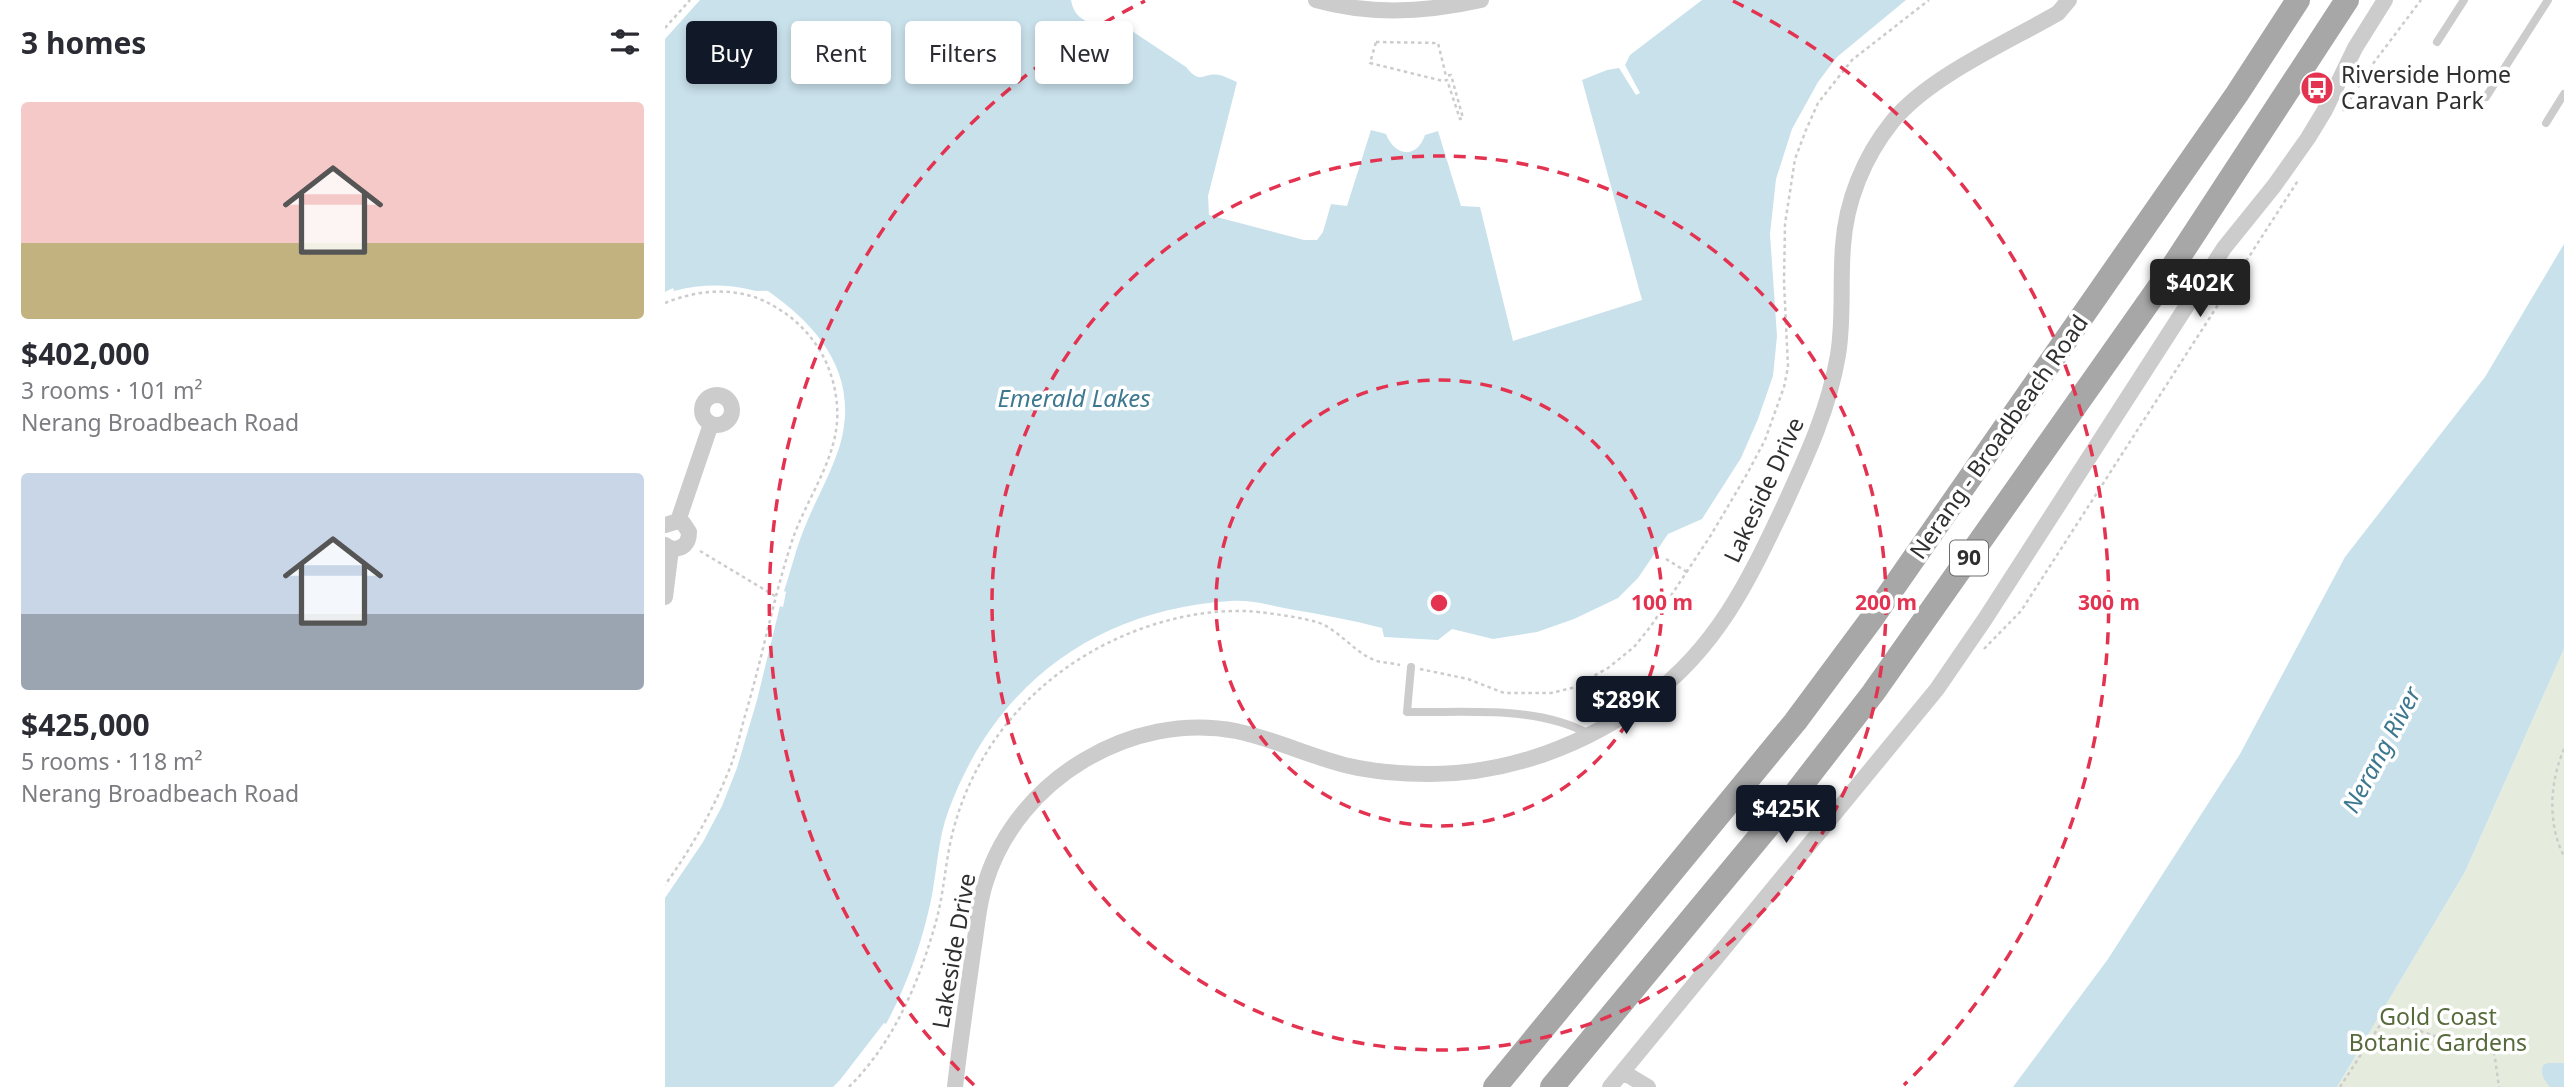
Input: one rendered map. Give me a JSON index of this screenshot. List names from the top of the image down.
{
  "streets": {
    "main road": ["Nerang - Broadbeach Road", "90"],
    "street": ["Lakeside Drive"]
  },
  "water": ["Emerald Lakes", "Nerang River"],
  "parks": ["Gold Coast Botanic Gardens"],
  "places": {
    "bus stop": ["Riverside Home Caravan Park"]
  },
  "page": {
    "heading": "3 homes",
    "chip": [
      "Buy",
      "Rent",
      "Filters",
      "New"
    ],
    "list": [
      {
        "name": "$402,000",
        "note": "3 rooms · 101 m² · Nerang Broadbeach Road"
      },
      {
        "name": "$425,000",
        "note": "5 rooms · 118 m² · Nerang Broadbeach Road"
      }
    ],
    "price": ["$402K", "$289K", "$425K"]
  },
  "rings": ["100 m", "200 m", "300 m"]
}
